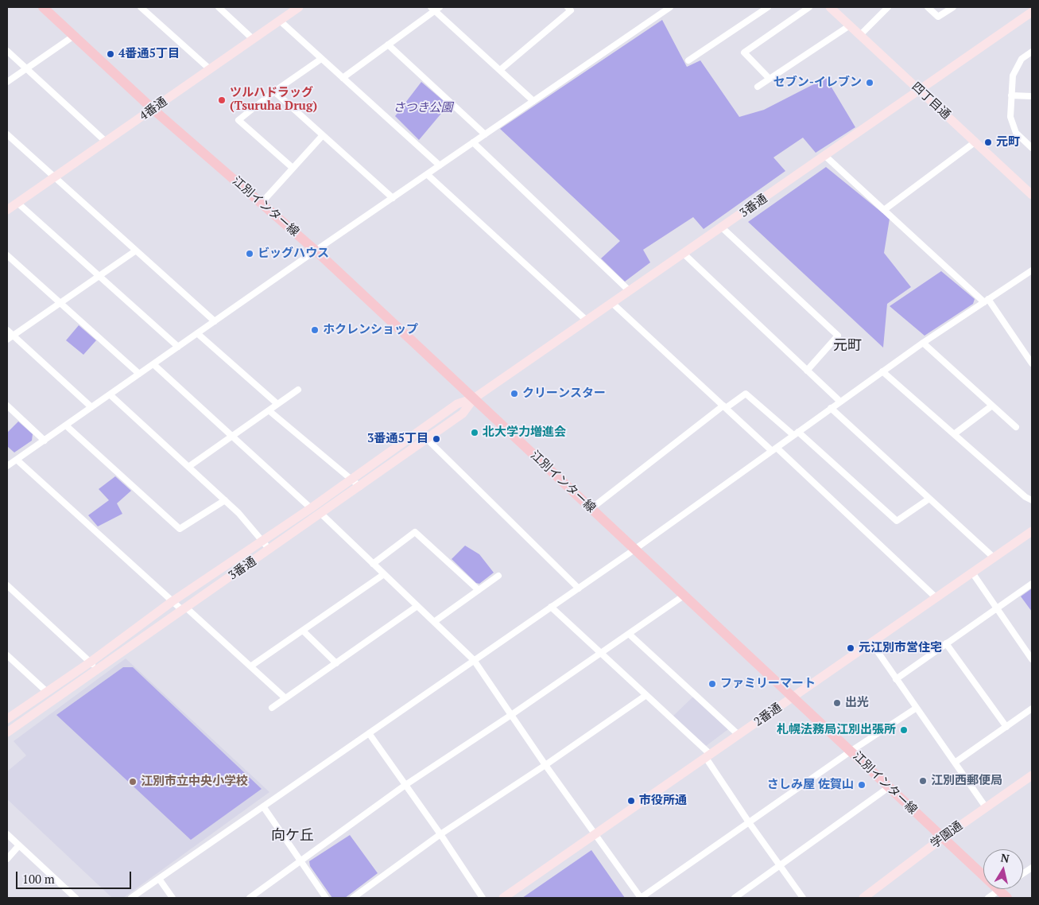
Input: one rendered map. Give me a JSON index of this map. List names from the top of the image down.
{
  "streets": {
    "main road": ["江別インター線"],
    "street": [
      "四丁目通",
      "4番通",
      "3番通",
      "2番通",
      "学園通"
    ]
  },
  "crossings": [
    ["四丁目通", "3番通"],
    ["4番通", "江別インター線"],
    ["3番通", "江別インター線"],
    ["江別インター線", "2番通"],
    ["江別インター線", "学園通"]
  ],
  "districts": ["元町", "向ケ丘"],
  "parks": ["さつき公園"],
  "places": [
    "4番通5丁目",
    "セブン-イレブン",
    "ツルハドラッグ (Tsuruha Drug)",
    "元町",
    "ビッグハウス",
    "ホクレンショップ",
    "クリーンスター",
    "北大学力増進会",
    "3番通5丁目",
    "元江別市営住宅",
    "ファミリーマート",
    "出光",
    "札幌法務局江別出張所",
    "江別西郵便局",
    "江別市立中央小学校",
    "さしみ屋 佐賀山",
    "市役所通"
  ],
  "scale_bar": "100 m",
  "north": "top"
}
